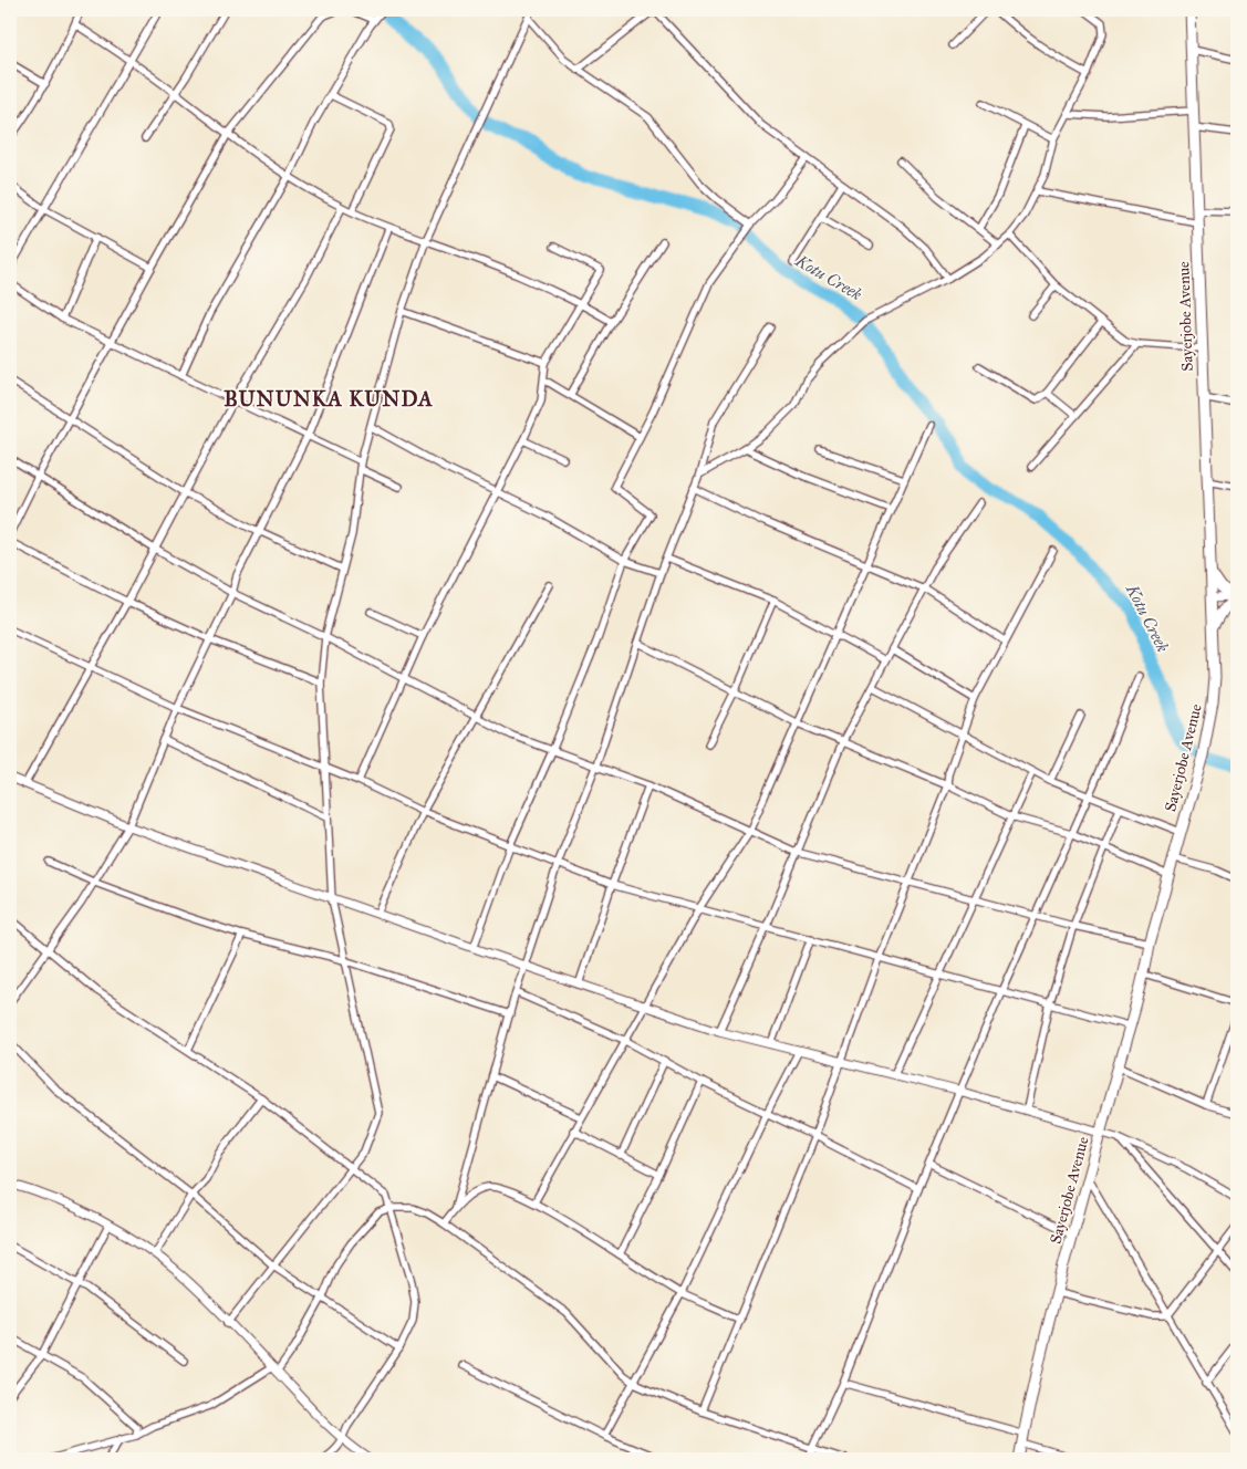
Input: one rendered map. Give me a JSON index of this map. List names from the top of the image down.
{
  "streets": {
    "main road": ["Sayerjobe Avenue"]
  },
  "districts": ["BUNUNKA KUNDA"],
  "water": ["Kotu Creek"]
}
